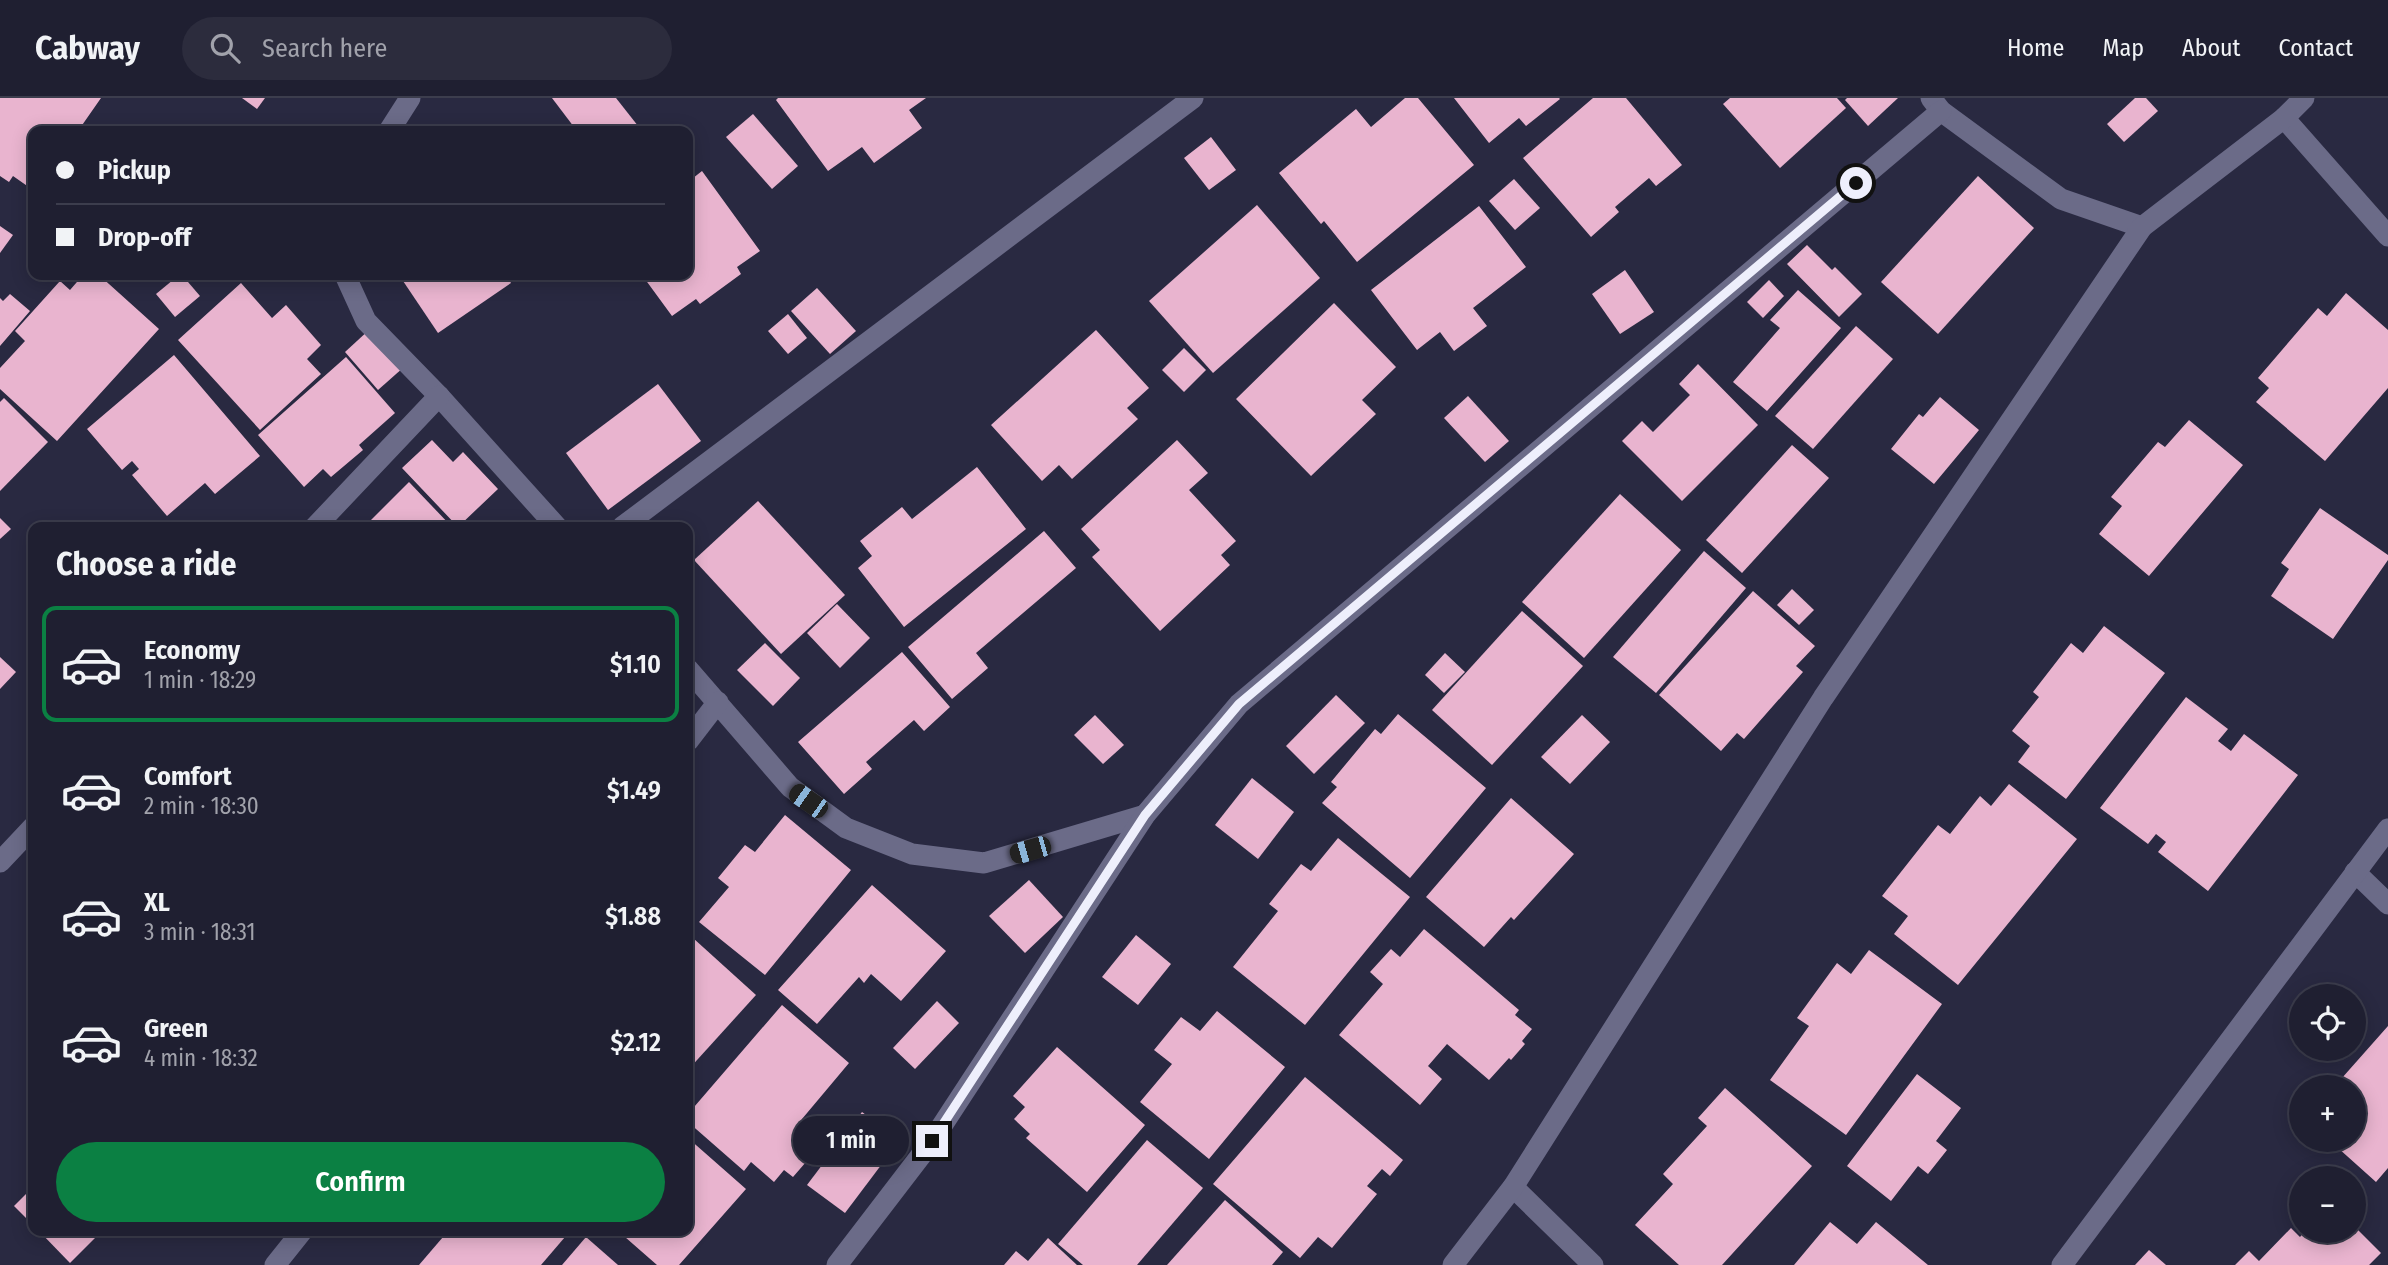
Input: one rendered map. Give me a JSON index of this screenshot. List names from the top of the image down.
{
  "page": {
    "header": "Cabway",
    "search": "Search here",
    "nav": [
      "Home",
      "Map",
      "About",
      "Contact"
    ],
    "banner": ["Pickup", "Drop-off"],
    "heading": "Choose a ride",
    "list": [
      {
        "name": "Economy",
        "note": "1 min · 18:29",
        "value": "$1.10"
      },
      {
        "name": "Comfort",
        "note": "2 min · 18:30",
        "value": "$1.49"
      },
      {
        "name": "XL",
        "note": "3 min · 18:31",
        "value": "$1.88"
      },
      {
        "name": "Green",
        "note": "4 min · 18:32",
        "value": "$2.12"
      }
    ],
    "map_buttons": ["+", "−"],
    "bubble": "1 min",
    "buttons": "Confirm"
  }
}
